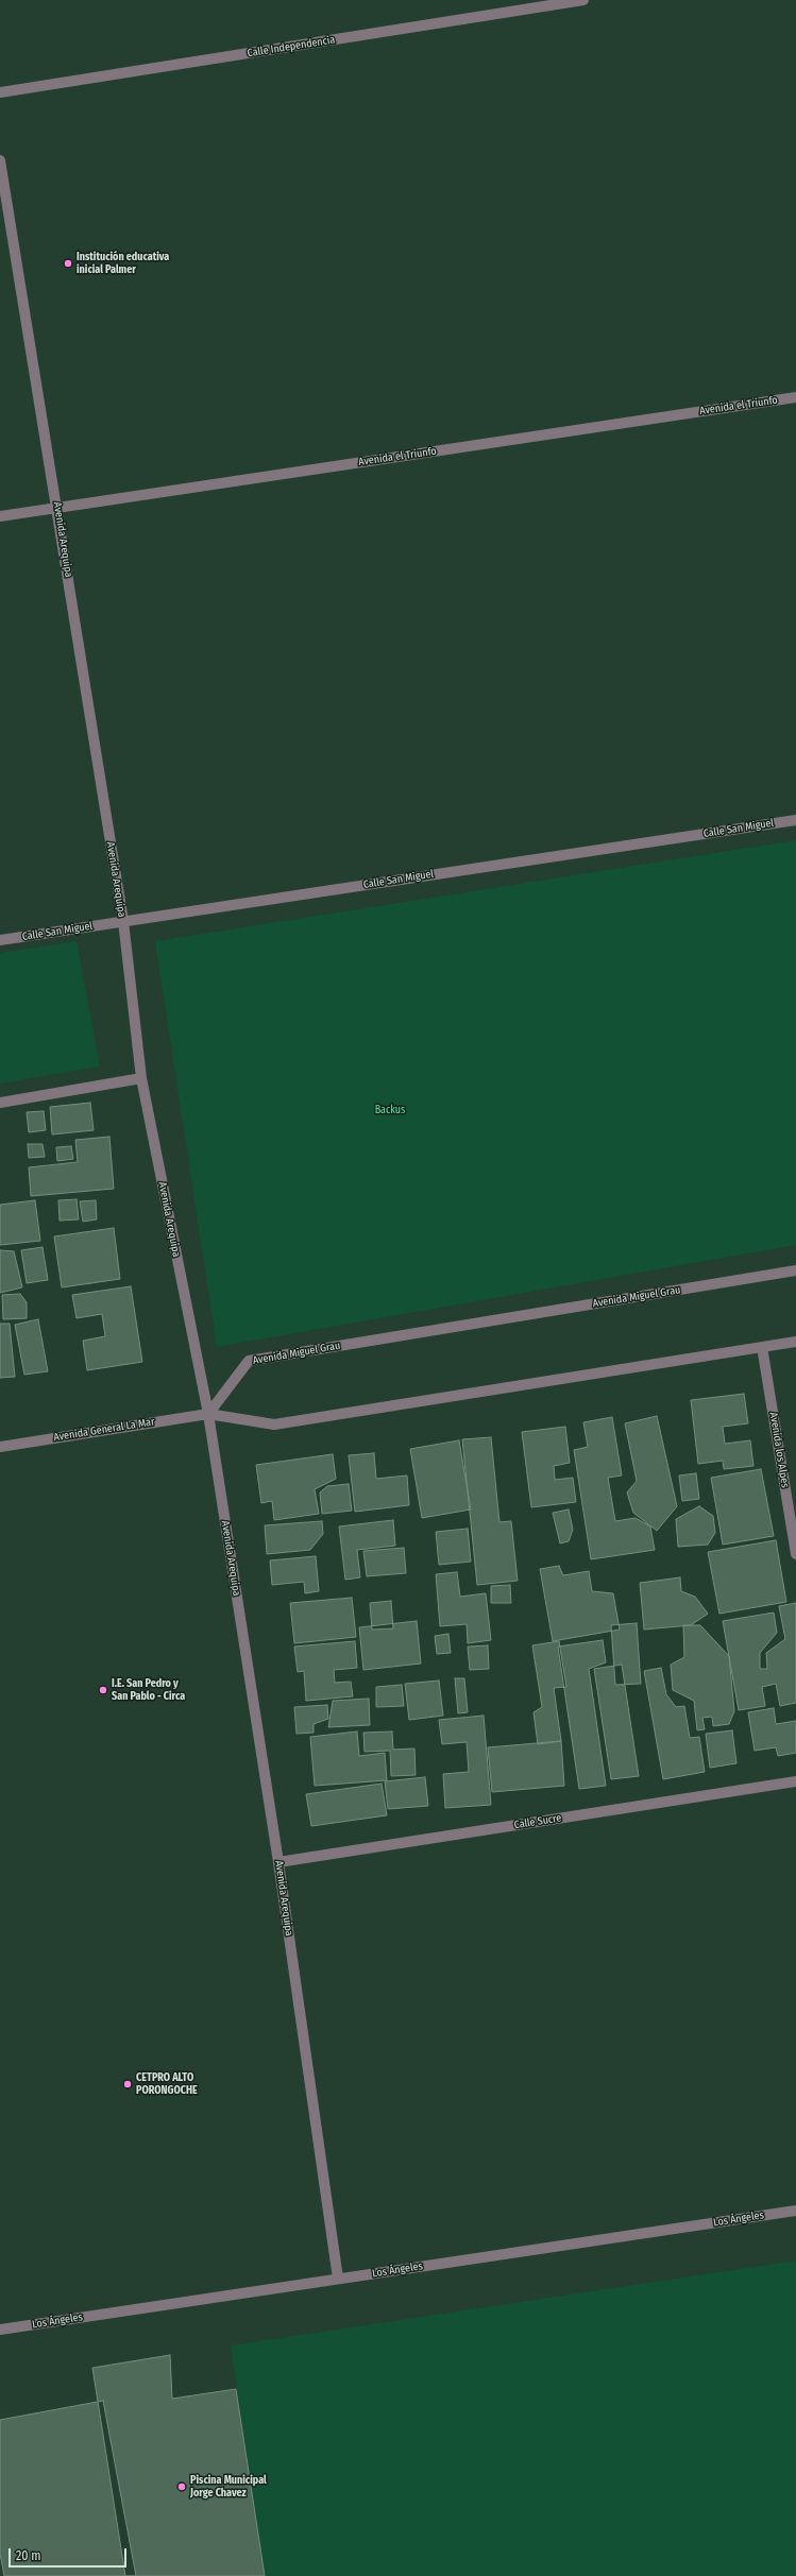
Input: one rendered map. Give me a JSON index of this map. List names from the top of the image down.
{
  "streets": {
    "street": [
      "Calle Independencia",
      "Avenida el Triunfo",
      "Avenida Arequipa",
      "Calle San Miguel",
      "Avenida Miguel Grau",
      "Avenida General La Mar",
      "Avenida los Alpes",
      "Calle Sucre",
      "Los Ángeles"
    ]
  },
  "crossings": [
    ["Avenida el Triunfo", "Avenida Arequipa"],
    ["Avenida Arequipa", "Calle San Miguel"],
    ["Avenida Arequipa", "Avenida Miguel Grau"],
    ["Avenida Arequipa", "Avenida General La Mar"],
    ["Avenida Arequipa", "Calle Sucre"],
    ["Avenida Arequipa", "Los Ángeles"],
    ["Avenida Miguel Grau", "Avenida General La Mar"]
  ],
  "parks": ["Backus"],
  "places": [
    "Institución educativa inicial Palmer",
    "I.E. San Pedro y San Pablo - Circa",
    "CETPRO ALTO PORONGOCHE",
    "Piscina Municipal Jorge Chavez"
  ],
  "scale_bar": "20 m"
}
